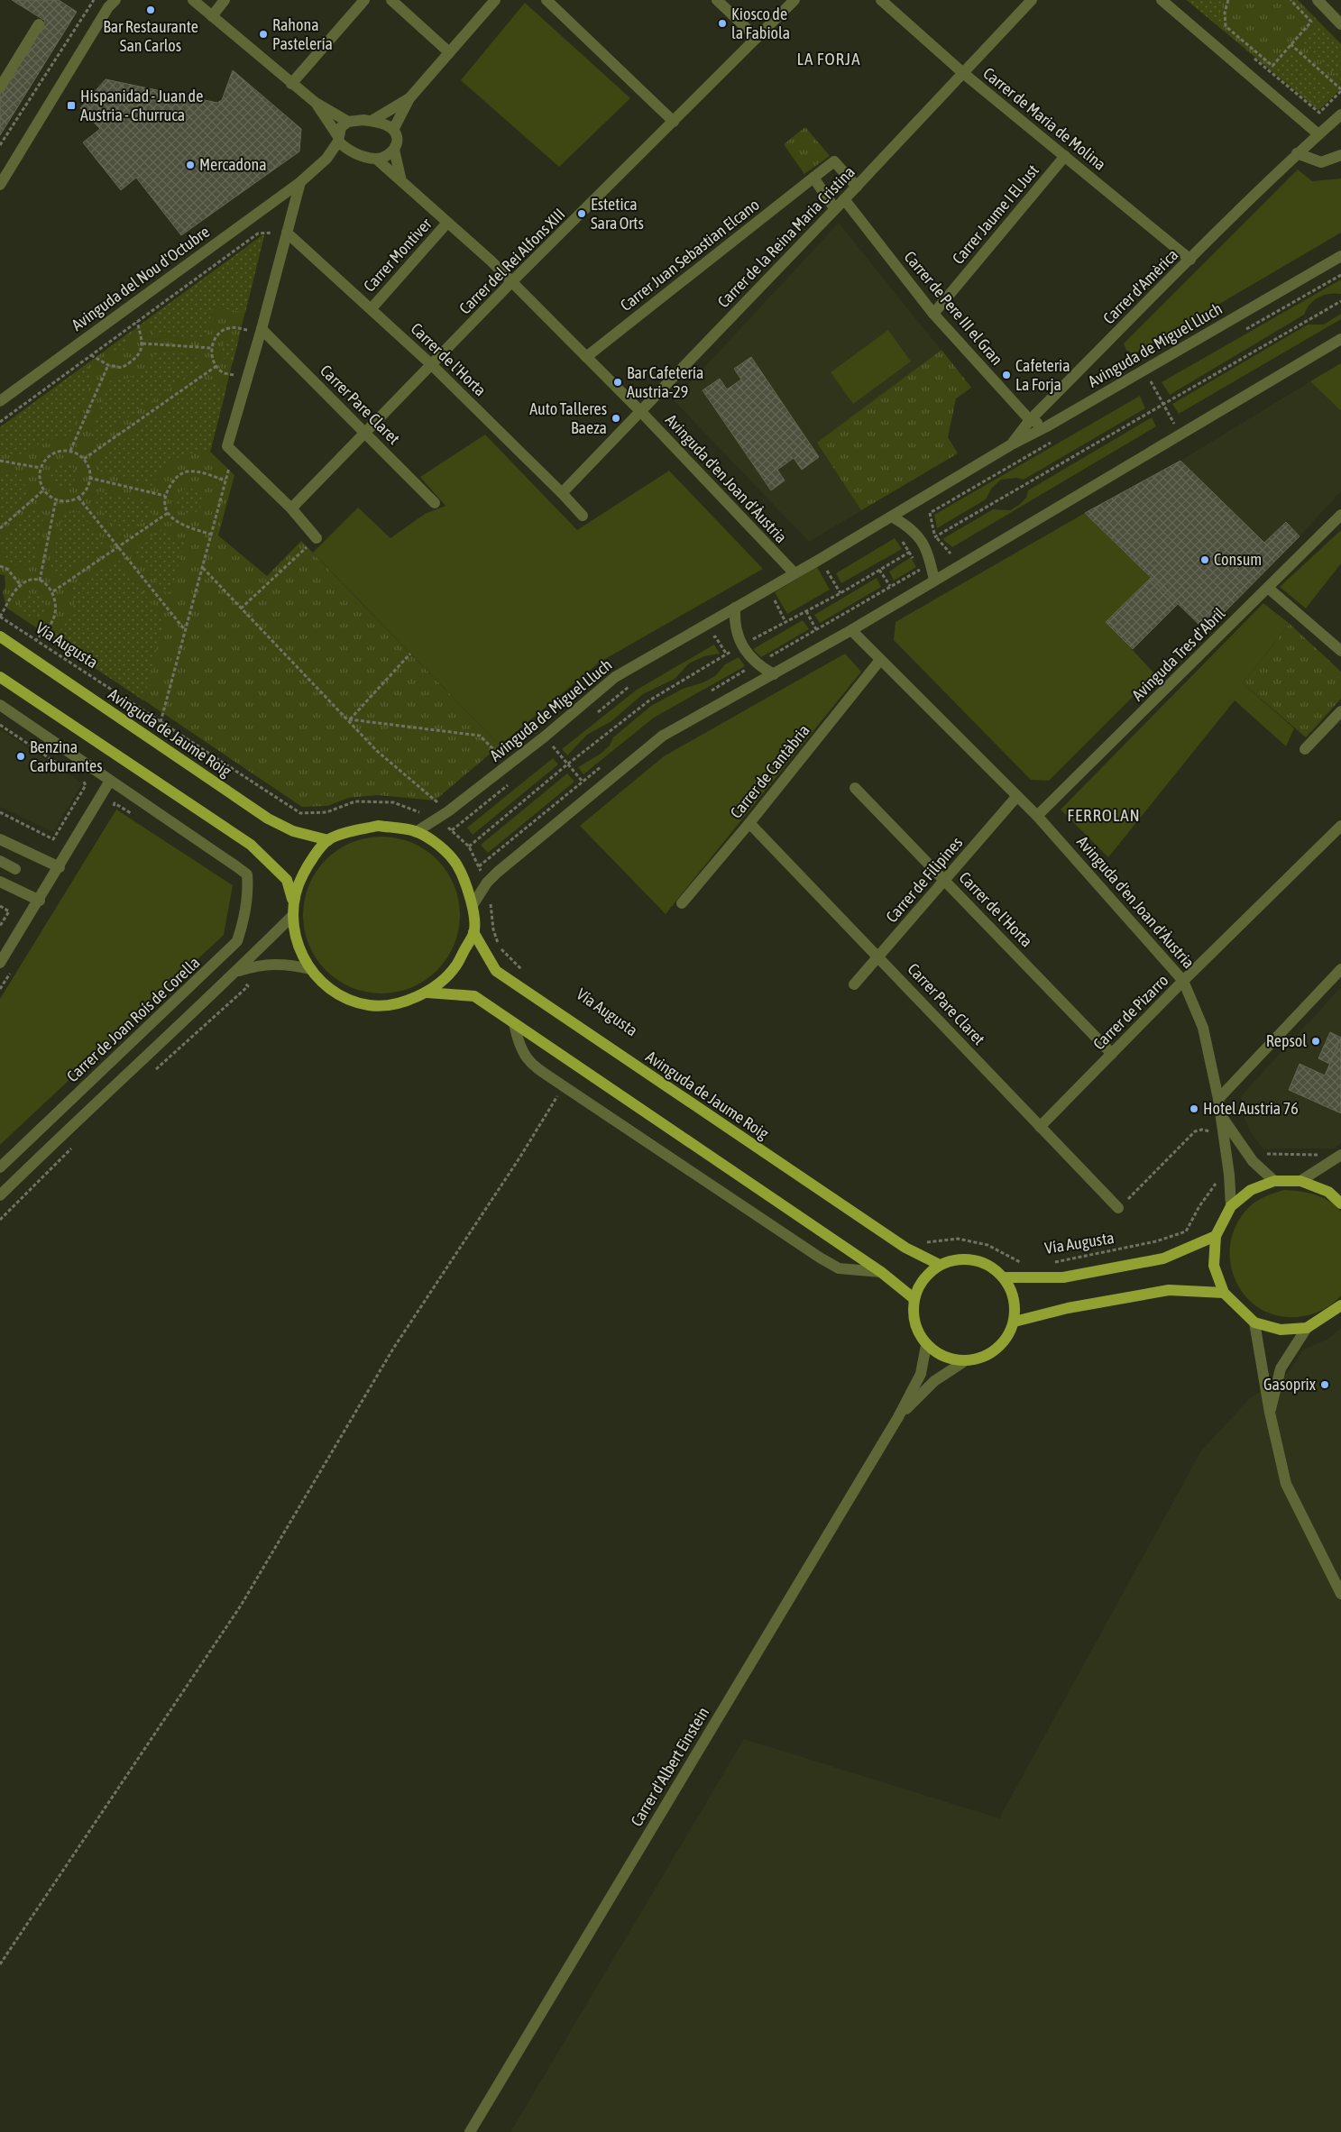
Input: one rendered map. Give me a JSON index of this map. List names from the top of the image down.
{
  "streets": {
    "main road": ["Avinguda de Jaume Roig"],
    "street": [
      "Carrer de Maria de Molina",
      "Carrer Jaume I El Just",
      "Carrer de la Reina Maria Cristina",
      "Carrer Montiver",
      "Carrer Juan Sebastian Elcano",
      "Carrer del Rei Alfons XIII",
      "Avinguda del Nou d'Octubre",
      "Carrer d'Amèrica",
      "Carrer de Pere III el Gran",
      "Avinguda de Miguel Lluch",
      "Carrer de l'Horta",
      "Carrer Pare Claret",
      "Avinguda d'en Joan d'Àustria",
      "Avinguda Tres d'Abril",
      "Carrer de Cantàbria",
      "Carrer de Filipines",
      "Carrer de Pizarro",
      "Carrer de Joan Roís de Corella",
      "Carrer d'Albert Einstein"
    ],
    "path": ["Vía Augusta"]
  },
  "crossings": [
    ["Carrer de Maria de Molina", "Carrer Jaume I El Just"],
    ["Carrer de Maria de Molina", "Carrer de la Reina Maria Cristina"],
    ["Carrer de Maria de Molina", "Carrer d'Amèrica"],
    ["Carrer Jaume I El Just", "Carrer de Pere III el Gran"],
    ["Carrer de la Reina Maria Cristina", "Carrer Juan Sebastian Elcano"],
    ["Carrer de la Reina Maria Cristina", "Carrer de Pere III el Gran"],
    ["Carrer de la Reina Maria Cristina", "Carrer de l'Horta"],
    ["Carrer de la Reina Maria Cristina", "Avinguda d'en Joan d'Àustria"],
    ["Carrer Montiver", "Carrer de l'Horta"],
    ["Carrer Montiver", "Avinguda d'en Joan d'Àustria"],
    ["Carrer Juan Sebastian Elcano", "Avinguda d'en Joan d'Àustria"],
    ["Carrer del Rei Alfons XIII", "Carrer de l'Horta"],
    ["Carrer del Rei Alfons XIII", "Carrer Pare Claret"],
    ["Carrer del Rei Alfons XIII", "Avinguda d'en Joan d'Àustria"],
    ["Avinguda del Nou d'Octubre", "Avinguda d'en Joan d'Àustria"],
    ["Carrer d'Amèrica", "Carrer de Pere III el Gran"],
    ["Carrer d'Amèrica", "Avinguda de Miguel Lluch"],
    ["Carrer de Pere III el Gran", "Avinguda de Miguel Lluch"],
    ["Avinguda de Miguel Lluch", "Avinguda d'en Joan d'Àustria"],
    ["Avinguda de Miguel Lluch", "Vía Augusta"],
    ["Carrer de l'Horta", "Carrer de Filipines"],
    ["Carrer de l'Horta", "Carrer de Pizarro"],
    ["Carrer Pare Claret", "Carrer de Cantàbria"],
    ["Carrer Pare Claret", "Carrer de Filipines"],
    ["Carrer Pare Claret", "Carrer de Pizarro"],
    ["Avinguda d'en Joan d'Àustria", "Vía Augusta"],
    ["Avinguda d'en Joan d'Àustria", "Avinguda Tres d'Abril"],
    ["Avinguda d'en Joan d'Àustria", "Carrer de Cantàbria"],
    ["Avinguda d'en Joan d'Àustria", "Carrer de Filipines"],
    ["Avinguda d'en Joan d'Àustria", "Carrer de Pizarro"],
    ["Avinguda de Jaume Roig", "Carrer d'Albert Einstein"]
  ],
  "districts": ["LA FORJA", "FERROLAN"],
  "places": {
    "other": [
      "Bar Restaurante San Carlos",
      "Kiosco de la Fabiola",
      "Rahona Pastelería",
      "Mercadona",
      "Estetica Sara Orts",
      "Cafeteria La Forja",
      "Bar Cafetería Austria-29",
      "Auto Talleres Baeza",
      "Consum",
      "Benzina Carburantes",
      "Repsol",
      "Hotel Austria 76",
      "Gasoprix"
    ],
    "transit": ["Hispanidad - Juan de Austria - Churruca"]
  }
}
